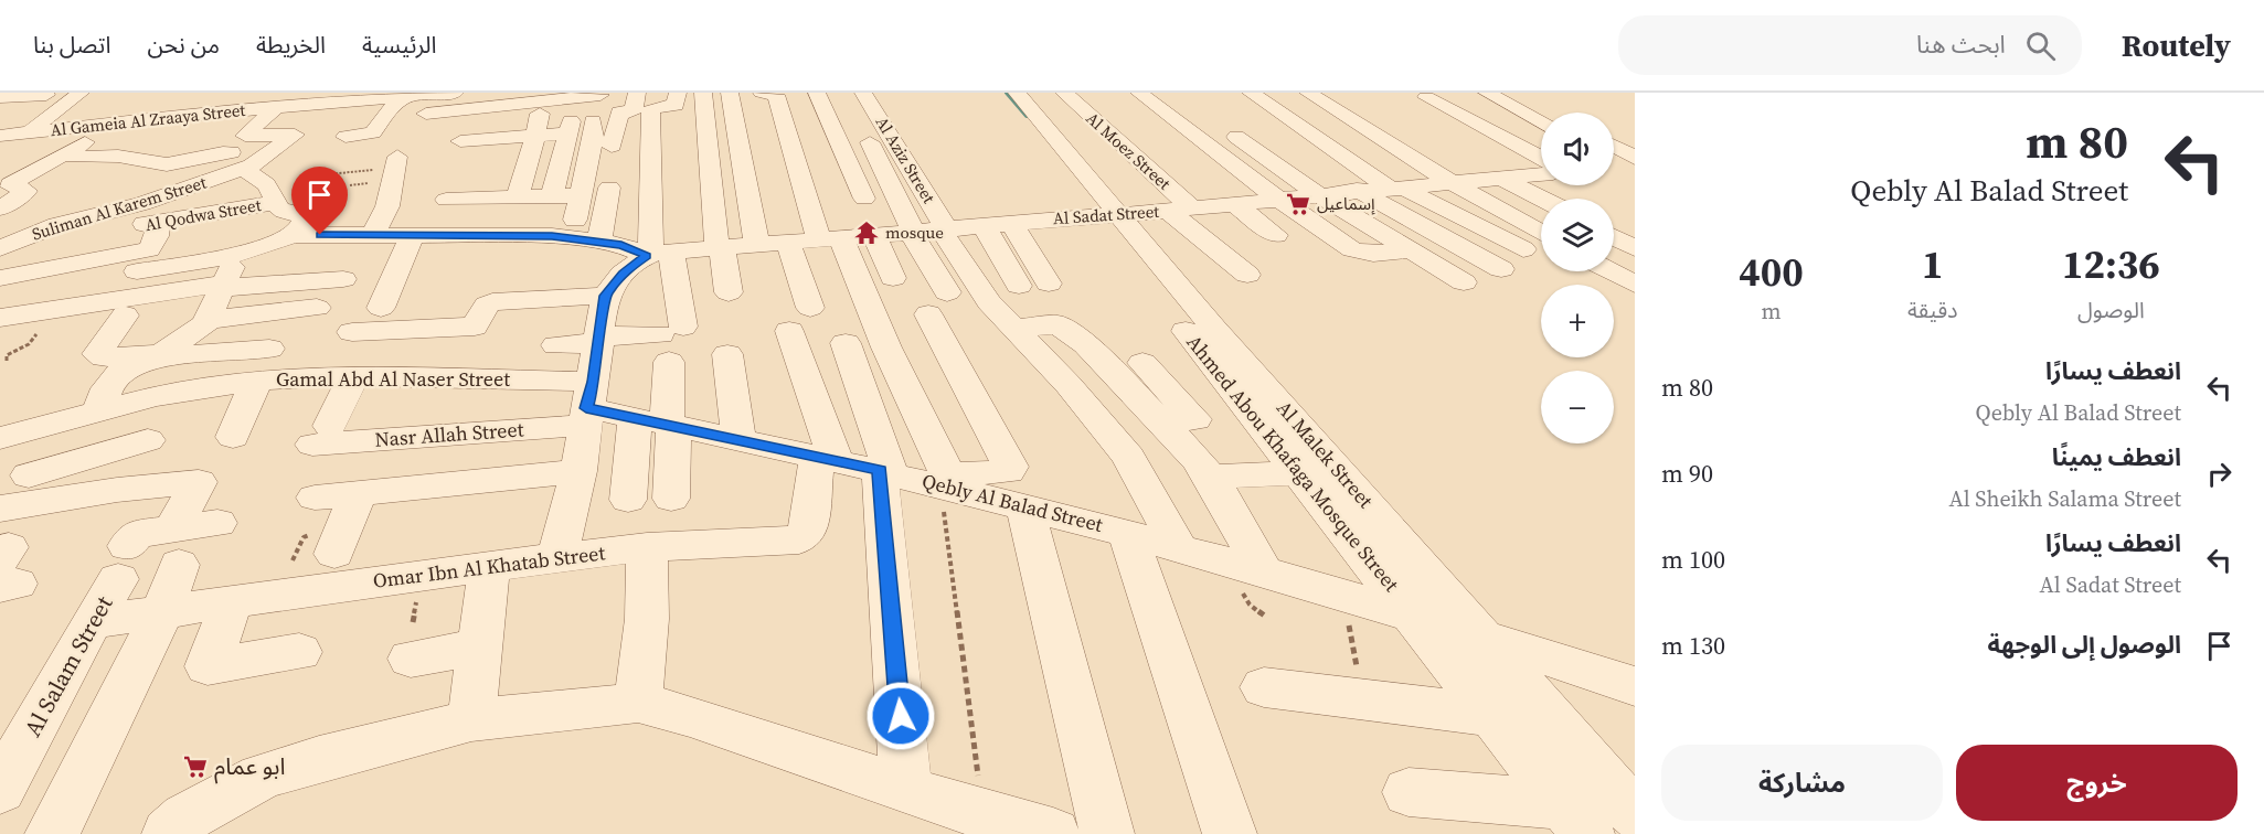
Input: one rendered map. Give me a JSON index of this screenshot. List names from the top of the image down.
{
  "streets": {
    "street": [
      "Al Gameia Al Zraaya Street",
      "Al Moez Street",
      "Al Aziz Street",
      "Suliman Al Karem Street",
      "Al Qodwa Street",
      "Al Sadat Street",
      "Gamal Abd Al Naser Street",
      "Nasr Allah Street",
      "Al Malek Street",
      "Ahmed Abou Khafaga Mosque Street",
      "Qebly Al Balad Street",
      "Omar Ibn Al Khatab Street",
      "Al Salam Street"
    ]
  },
  "crossings": [
    ["Al Gameia Al Zraaya Street", "Suliman Al Karem Street"],
    ["Al Moez Street", "Al Sadat Street"],
    ["Al Moez Street", "Al Malek Street"],
    ["Al Moez Street", "Ahmed Abou Khafaga Mosque Street"],
    ["Al Aziz Street", "Al Sadat Street"],
    ["Suliman Al Karem Street", "Al Qodwa Street"],
    ["Al Sadat Street", "Al Malek Street"],
    ["Al Sadat Street", "Ahmed Abou Khafaga Mosque Street"],
    ["Gamal Abd Al Naser Street", "Nasr Allah Street"],
    ["Gamal Abd Al Naser Street", "Qebly Al Balad Street"],
    ["Nasr Allah Street", "Qebly Al Balad Street"],
    ["Al Malek Street", "Ahmed Abou Khafaga Mosque Street"],
    ["Al Malek Street", "Qebly Al Balad Street"],
    ["Ahmed Abou Khafaga Mosque Street", "Qebly Al Balad Street"],
    ["Qebly Al Balad Street", "Omar Ibn Al Khatab Street"],
    ["Omar Ibn Al Khatab Street", "Al Salam Street"]
  ],
  "places": {
    "supermarket": ["إسماعيل", "ابو عمام"],
    "temple": ["mosque"]
  },
  "page": {
    "header": "Routely",
    "search": "ابحث هنا",
    "nav": [
      "الرئيسية",
      "الخريطة",
      "من نحن",
      "اتصل بنا"
    ],
    "turn": ["80 m", "Qebly Al Balad Street"],
    "map_buttons": ["+", "−"],
    "eta": [
      "12:36",
      "الوصول",
      "1",
      "دقيقة",
      "400",
      "m"
    ],
    "list": [
      {
        "name": "انعطف يسارًا",
        "note": "Qebly Al Balad Street",
        "value": "80 m"
      },
      {
        "name": "انعطف يمينًا",
        "note": "Al Sheikh Salama Street",
        "value": "90 m"
      },
      {
        "name": "انعطف يسارًا",
        "note": "Al Sadat Street",
        "value": "100 m"
      },
      {
        "name": "الوصول إلى الوجهة",
        "value": "130 m"
      }
    ],
    "buttons": ["خروج", "مشاركة"]
  }
}
